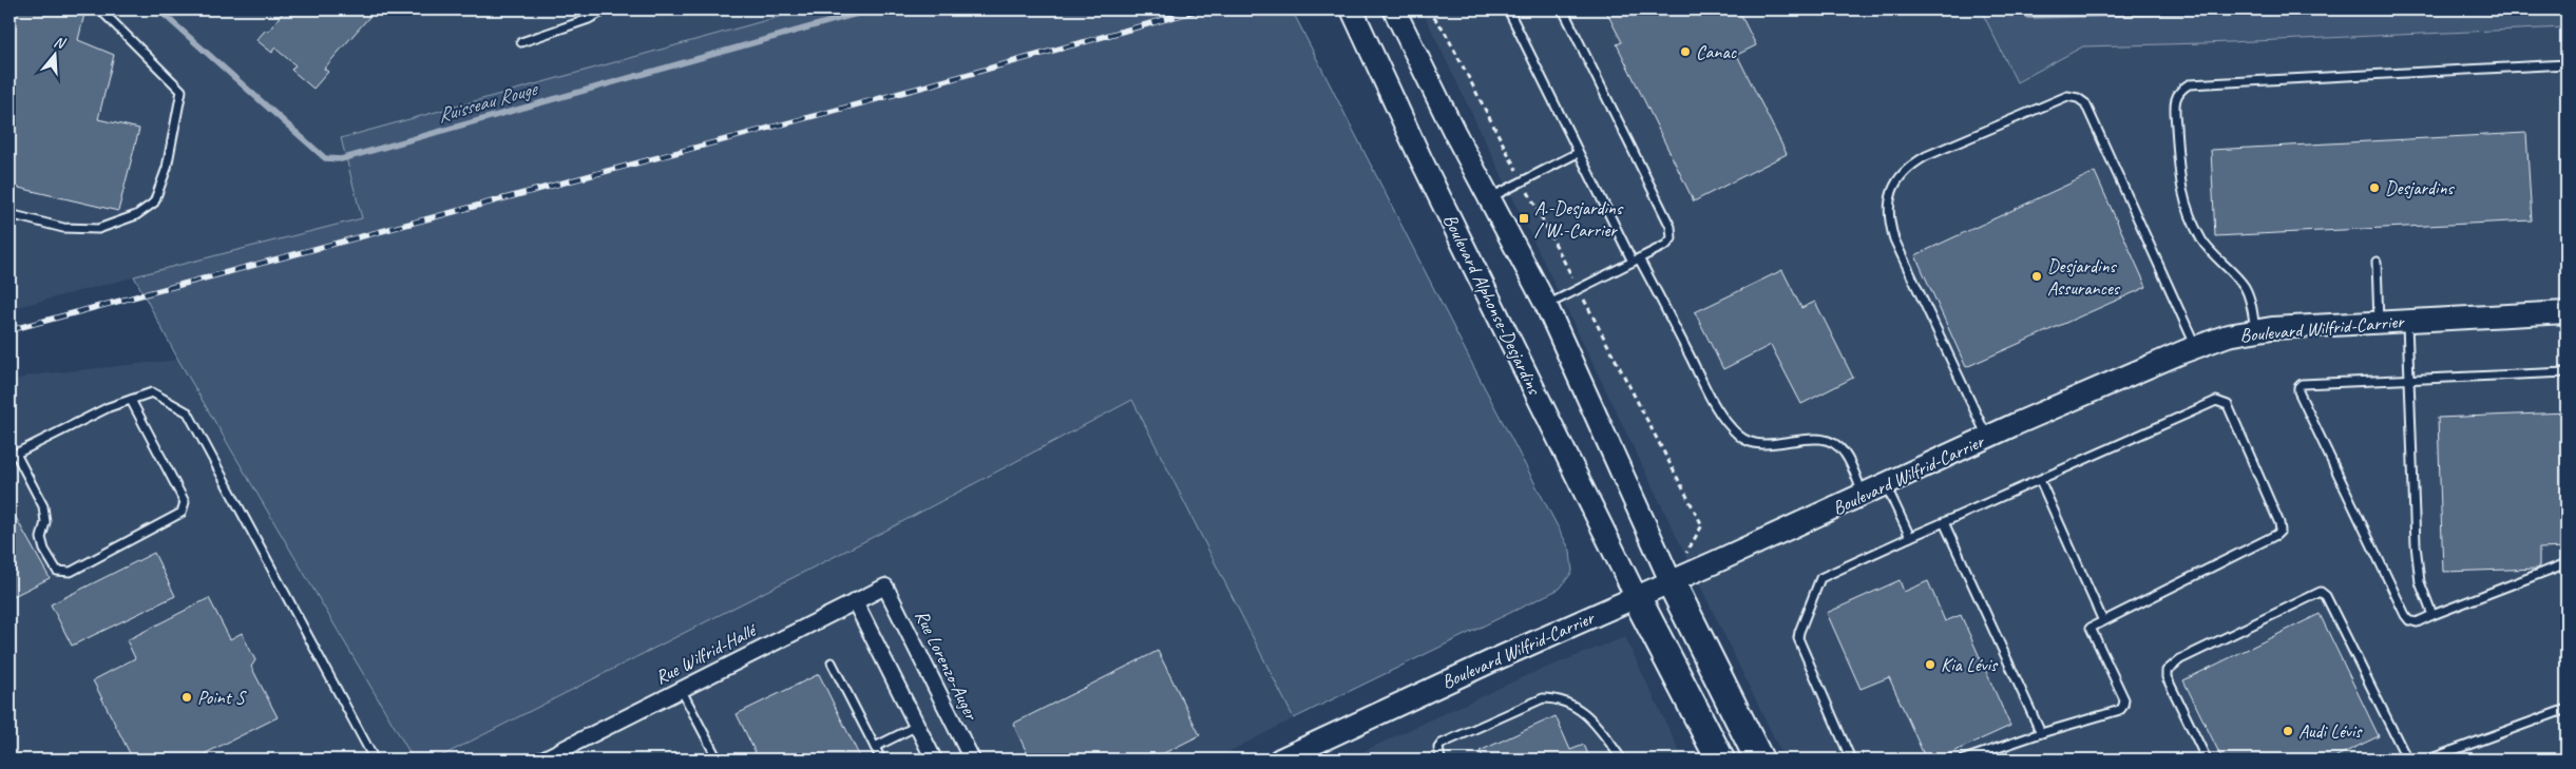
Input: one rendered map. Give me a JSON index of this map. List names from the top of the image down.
{
  "streets": {
    "street": [
      "Boulevard Alphonse-Desjardins",
      "Boulevard Wilfrid-Carrier",
      "Rue Wilfrid-Hallé",
      "Rue Lorenzo-Auger"
    ]
  },
  "crossings": [
    ["Boulevard Alphonse-Desjardins", "Boulevard Wilfrid-Carrier"],
    ["Rue Wilfrid-Hallé", "Rue Lorenzo-Auger"]
  ],
  "water": ["Ruisseau Rouge"],
  "places": {
    "other": [
      "Canac",
      "Desjardins",
      "Desjardins Assurances",
      "Kia Lévis",
      "Point S",
      "Audi Lévis"
    ],
    "transit": ["A.-Desjardins / W.-Carrier"]
  },
  "north": "top"
}
